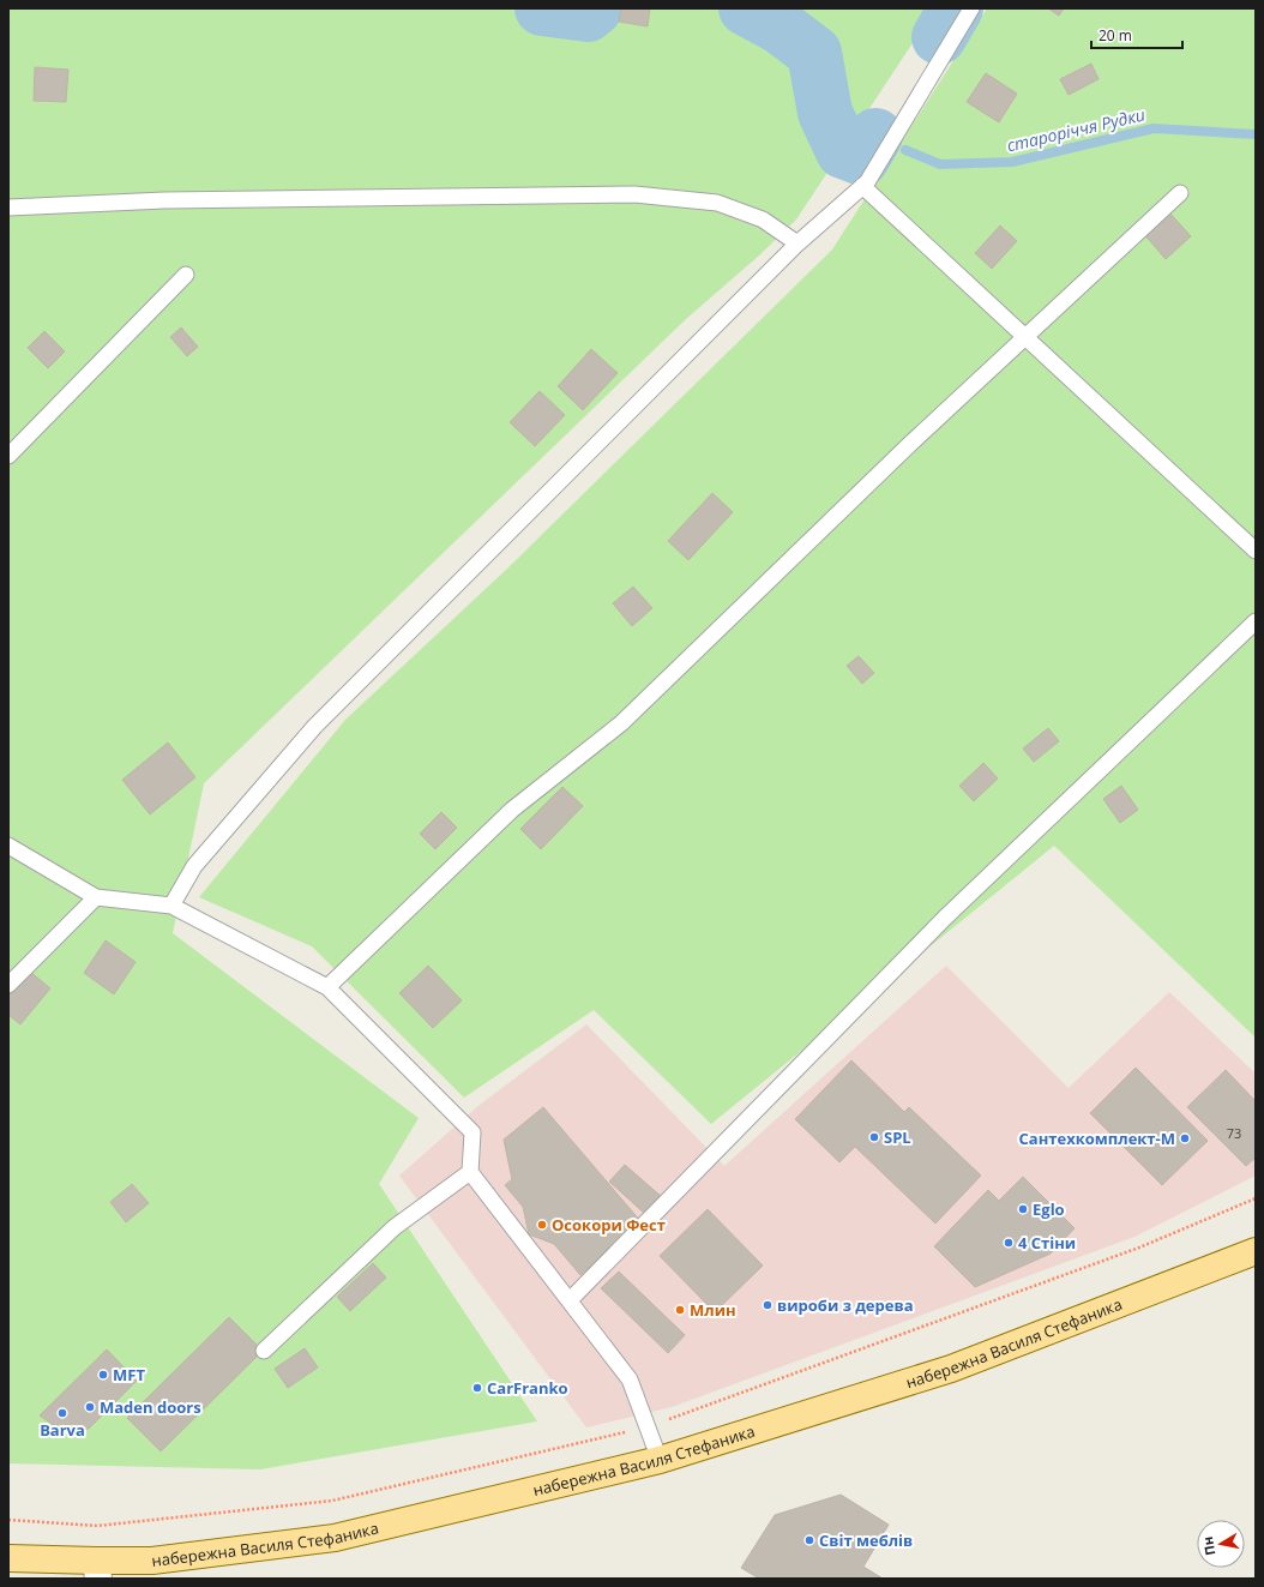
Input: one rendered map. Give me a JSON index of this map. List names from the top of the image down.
{
  "streets": {
    "main road": ["набережна Василя Стефаника"]
  },
  "water": ["староріччя Рудки"],
  "places": [
    "SPL",
    "Сантехкомплект-М",
    "Eglo",
    "Осокори Фест",
    "4 Стіни",
    "вироби з дерева",
    "Млин",
    "MFT",
    "CarFranko",
    "Maden doors",
    "Barva",
    "Світ меблів"
  ],
  "house_numbers": ["73"],
  "scale_bar": "20 m",
  "north": "left"
}
